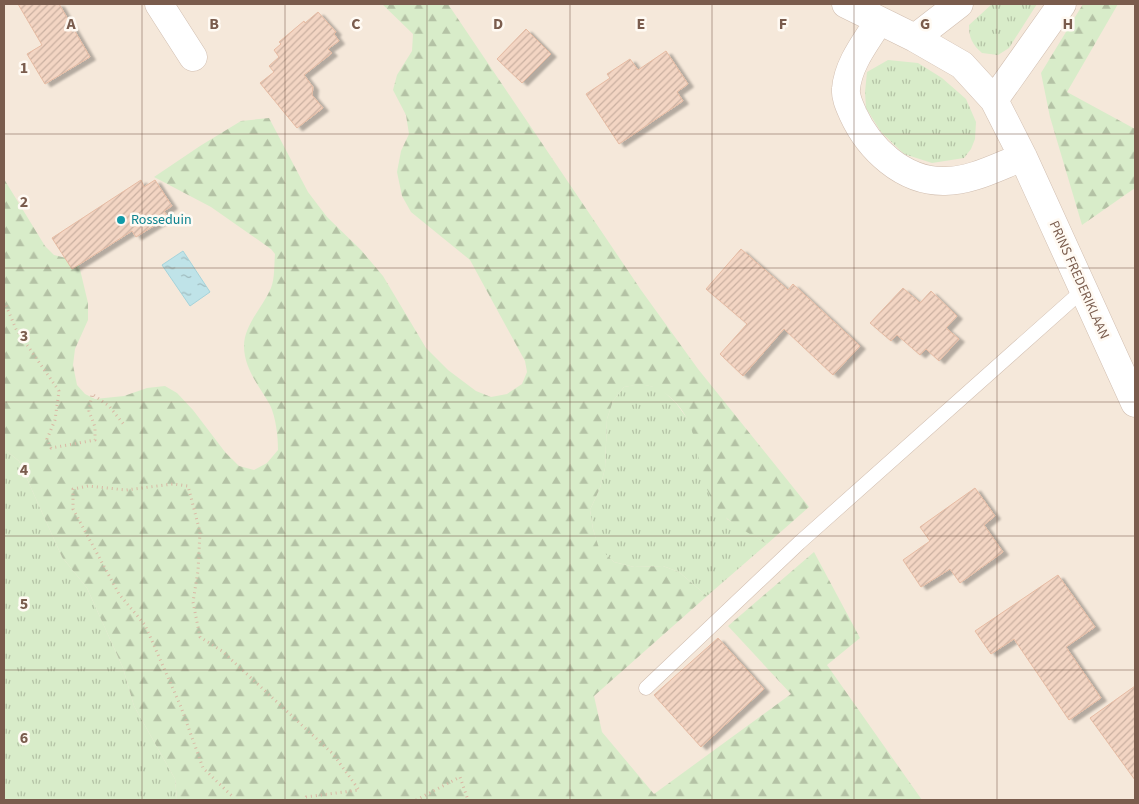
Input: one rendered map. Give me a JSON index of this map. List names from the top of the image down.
{
  "streets": {
    "street": ["PRINS FREDERIKLAAN"]
  },
  "places": ["Rosseduin"],
  "grid": {
    "columns": [
      "A",
      "B",
      "C",
      "D",
      "E",
      "F",
      "G",
      "H"
    ],
    "rows": [
      "1",
      "2",
      "3",
      "4",
      "5",
      "6"
    ]
  }
}
